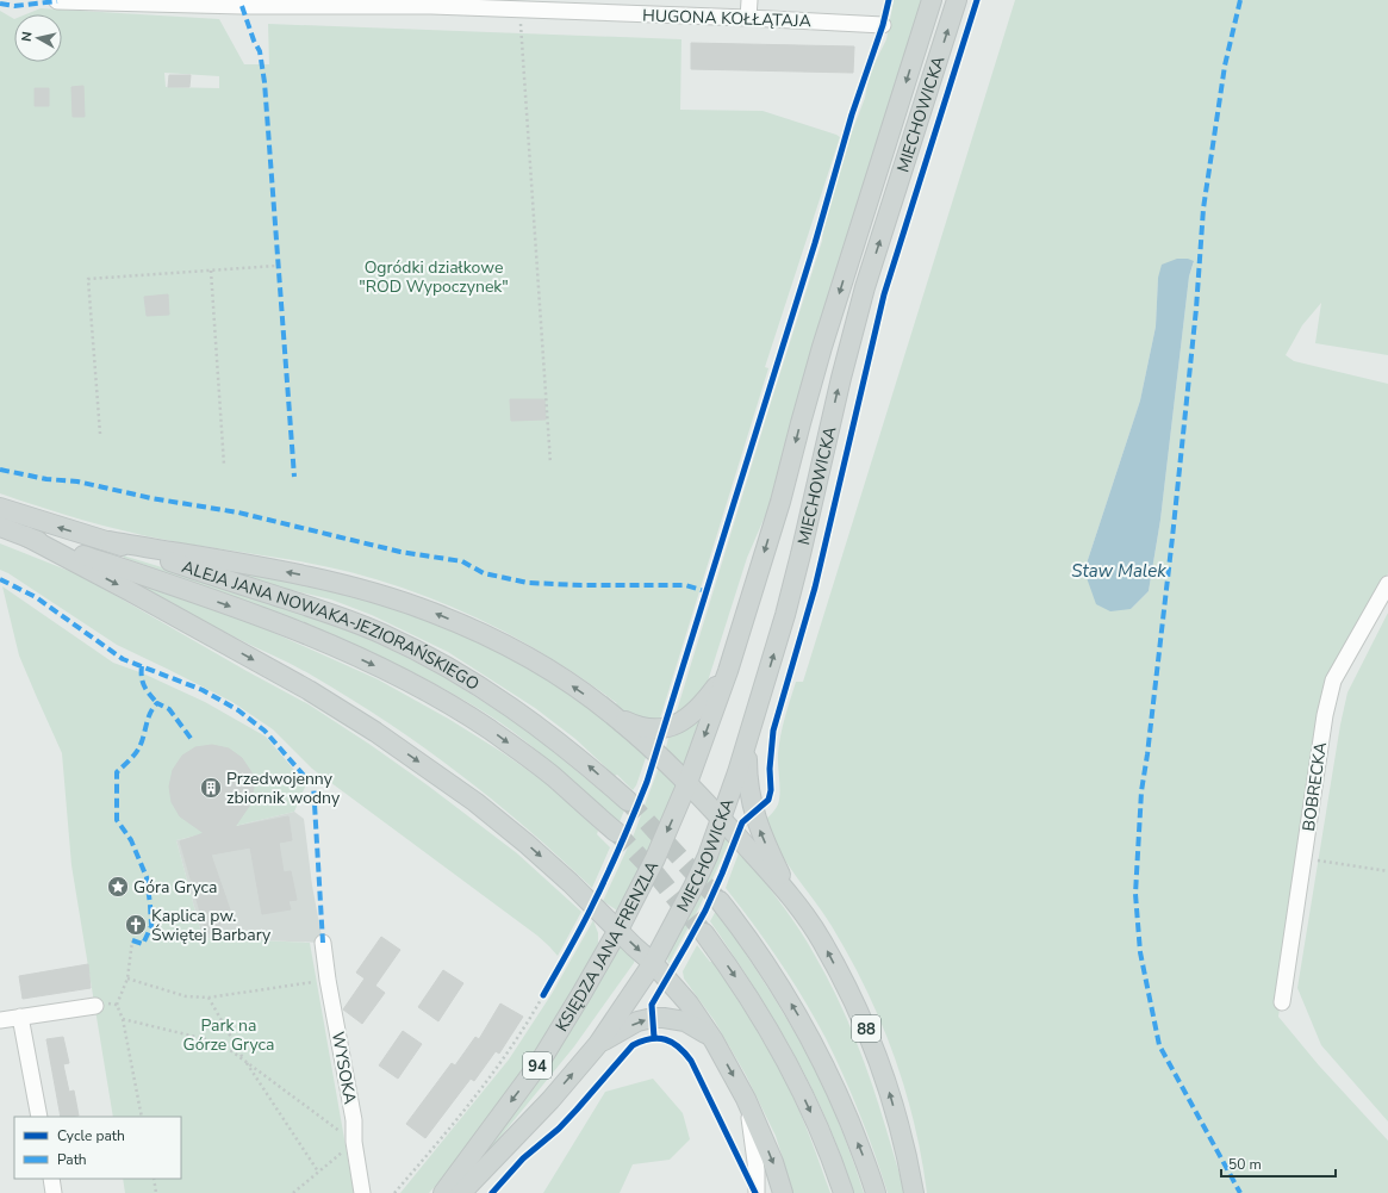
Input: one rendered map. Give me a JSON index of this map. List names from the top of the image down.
{
  "streets": {
    "main road": [
      "MIECHOWICKA",
      "ALEJA JANA NOWAKA-JEZIORAŃSKIEGO",
      "KSIĘDZA JANA FRENZLA",
      "88",
      "94"
    ],
    "street": ["HUGONA KOŁŁĄTAJA", "BOBRECKA", "WYSOKA"]
  },
  "crossings": [
    ["MIECHOWICKA", "KSIĘDZA JANA FRENZLA"],
    ["MIECHOWICKA", "88"],
    ["MIECHOWICKA", "94"],
    ["KSIĘDZA JANA FRENZLA", "88"]
  ],
  "water": ["Staw Malek"],
  "parks": ["Ogródki działkowe \"ROD Wypoczynek\"", "Park na Górze Gryca"],
  "places": {
    "building": ["Przedwojenny zbiornik wodny"],
    "place": ["Góra Gryca"],
    "church": ["Kaplica pw. Świętej Barbary"]
  },
  "legend": ["Cycle path", "Path"],
  "scale_bar": "50 m",
  "north": "left"
}
